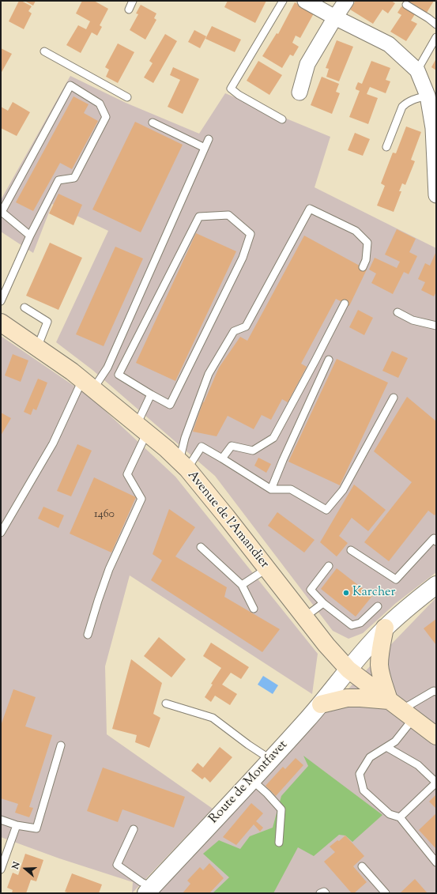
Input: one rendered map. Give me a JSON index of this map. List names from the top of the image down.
{
  "streets": {
    "main road": ["Avenue de l'Amandier"],
    "street": ["Route de Montfavet"]
  },
  "crossings": [
    ["Avenue de l'Amandier", "Route de Montfavet"]
  ],
  "places": ["Karcher"],
  "house_numbers": ["1460"],
  "north": "left"
}
